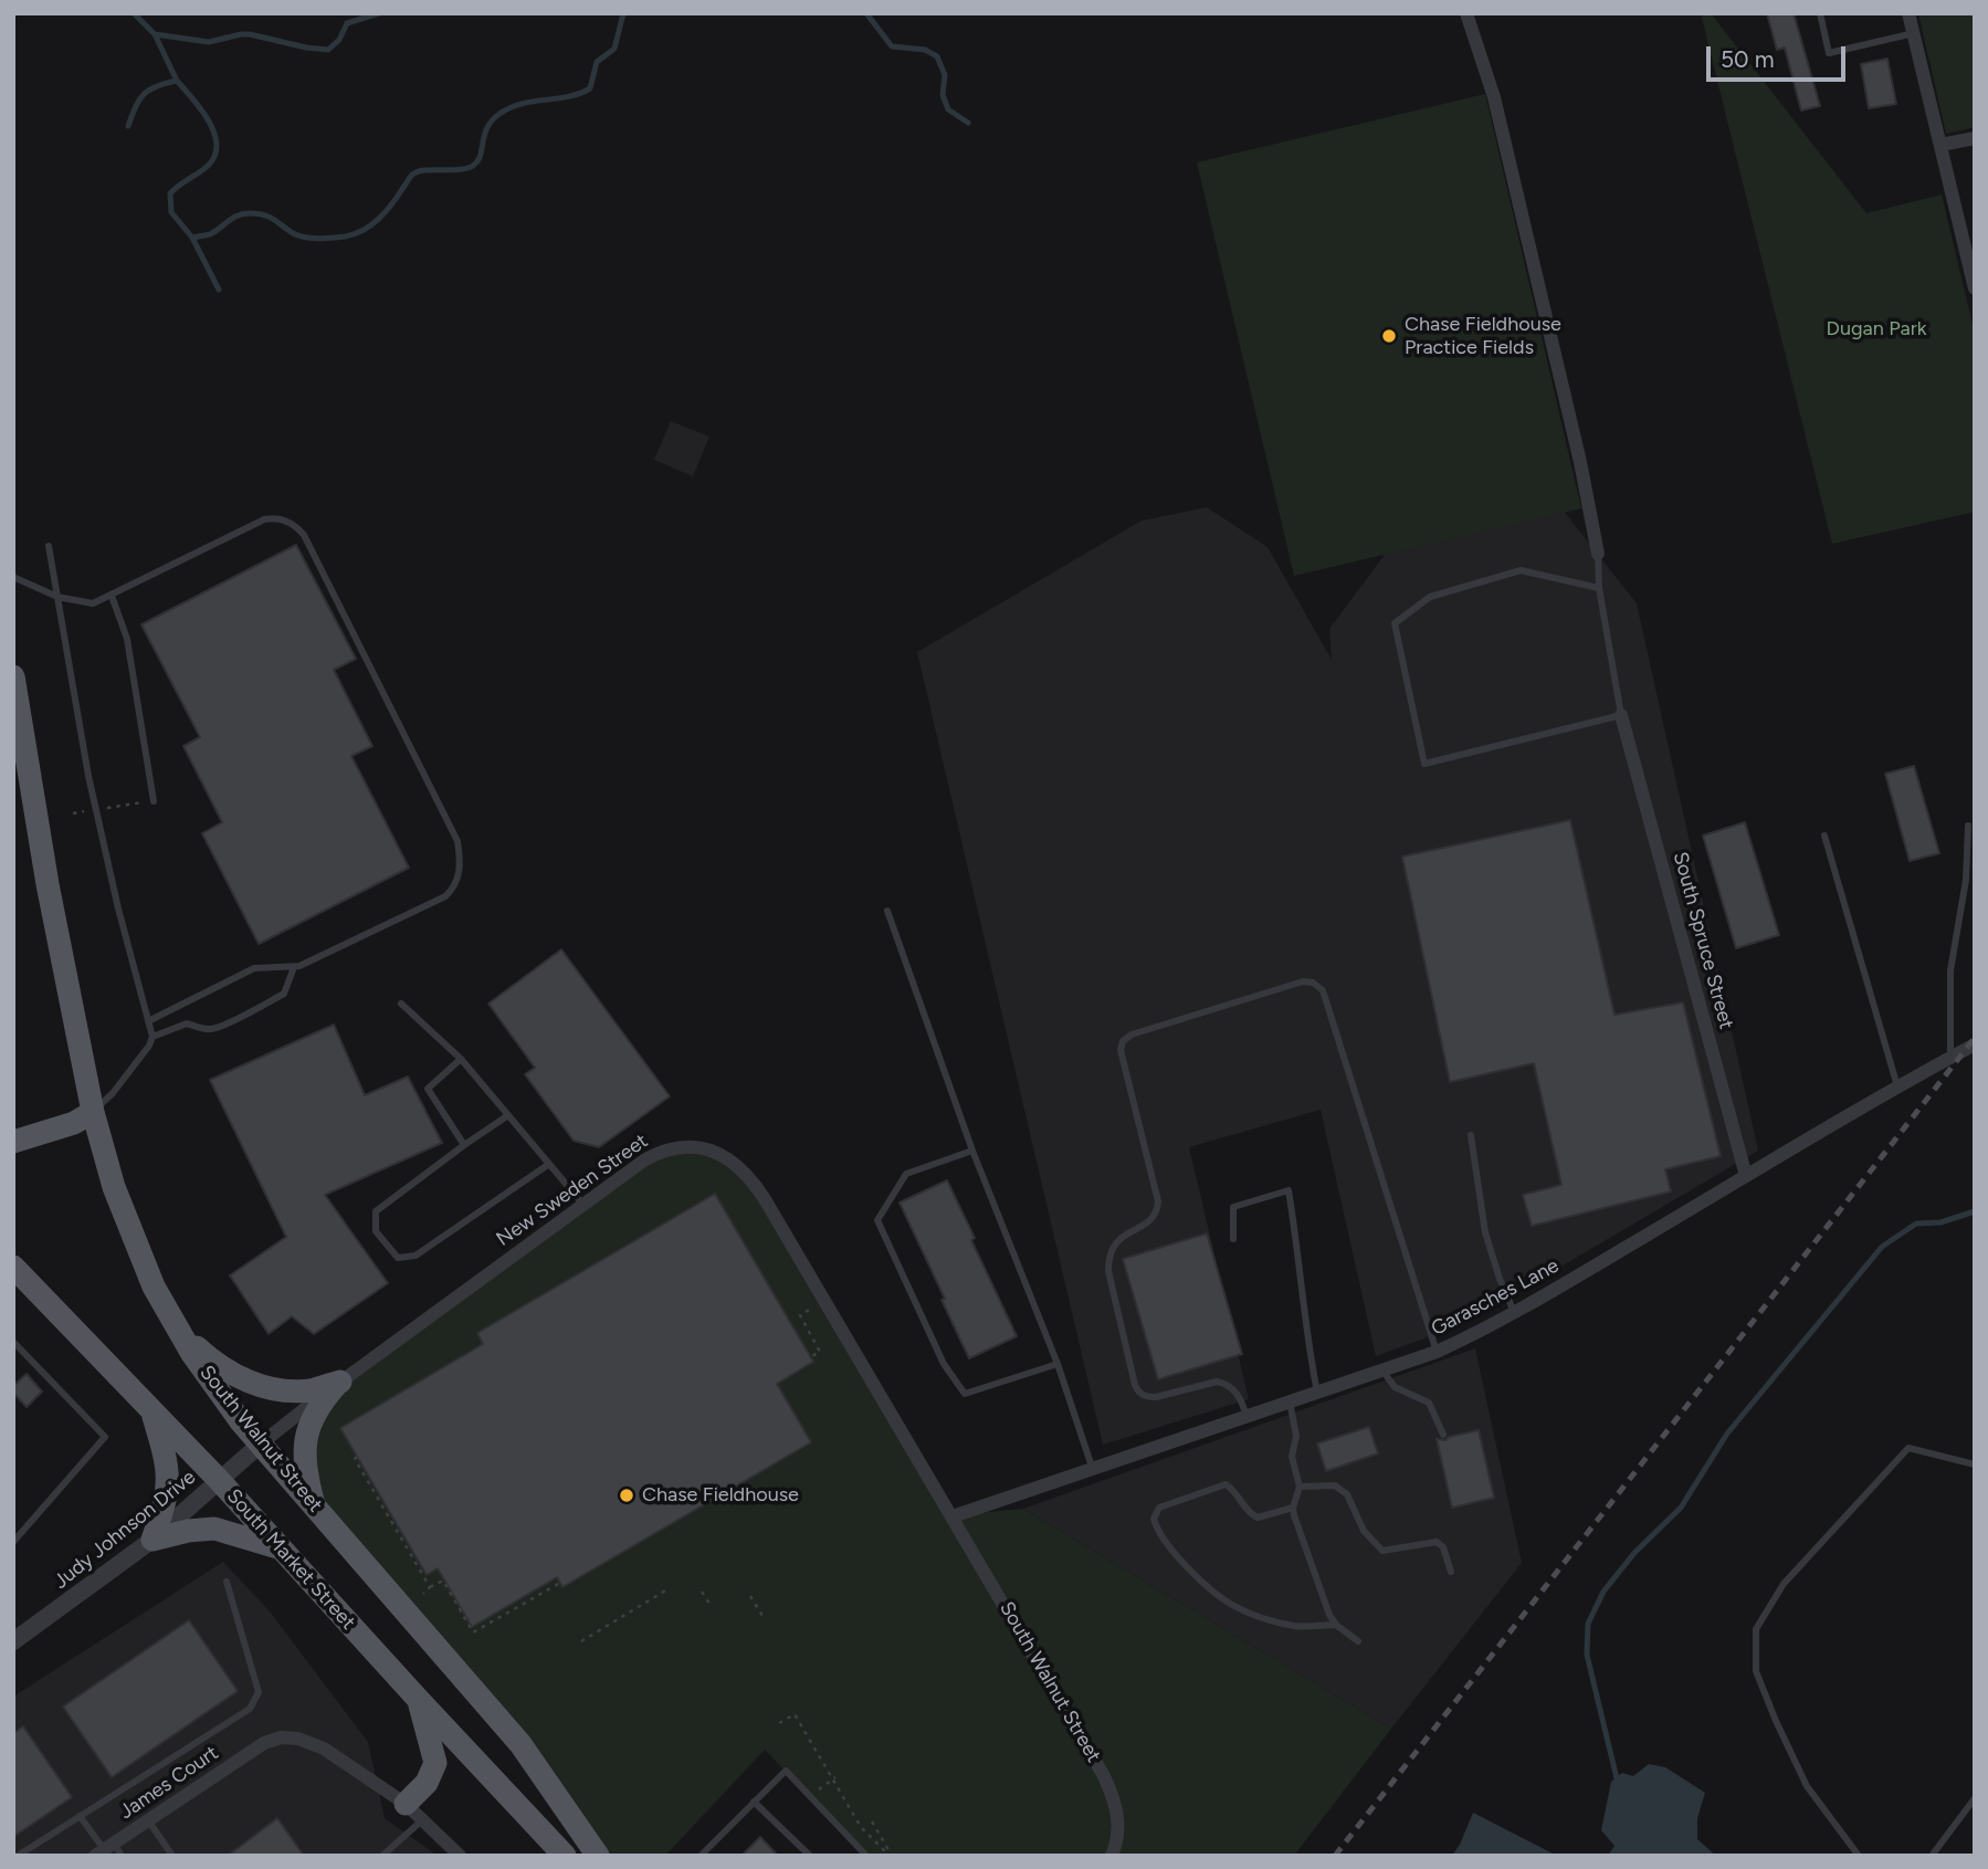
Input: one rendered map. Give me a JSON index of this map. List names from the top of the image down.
{
  "streets": {
    "main road": ["South Walnut Street", "South Market Street"],
    "street": [
      "South Spruce Street",
      "New Sweden Street",
      "Garasches Lane",
      "Judy Johnson Drive",
      "James Court"
    ]
  },
  "crossings": [
    ["South Spruce Street", "Garasches Lane"],
    ["New Sweden Street", "Garasches Lane"],
    ["New Sweden Street", "South Walnut Street"],
    ["New Sweden Street", "Judy Johnson Drive"],
    ["Garasches Lane", "South Walnut Street"],
    ["South Walnut Street", "Judy Johnson Drive"],
    ["Judy Johnson Drive", "South Market Street"]
  ],
  "parks": ["Dugan Park"],
  "places": ["Chase Fieldhouse Practice Fields", "Chase Fieldhouse"],
  "scale_bar": "50 m"
}
